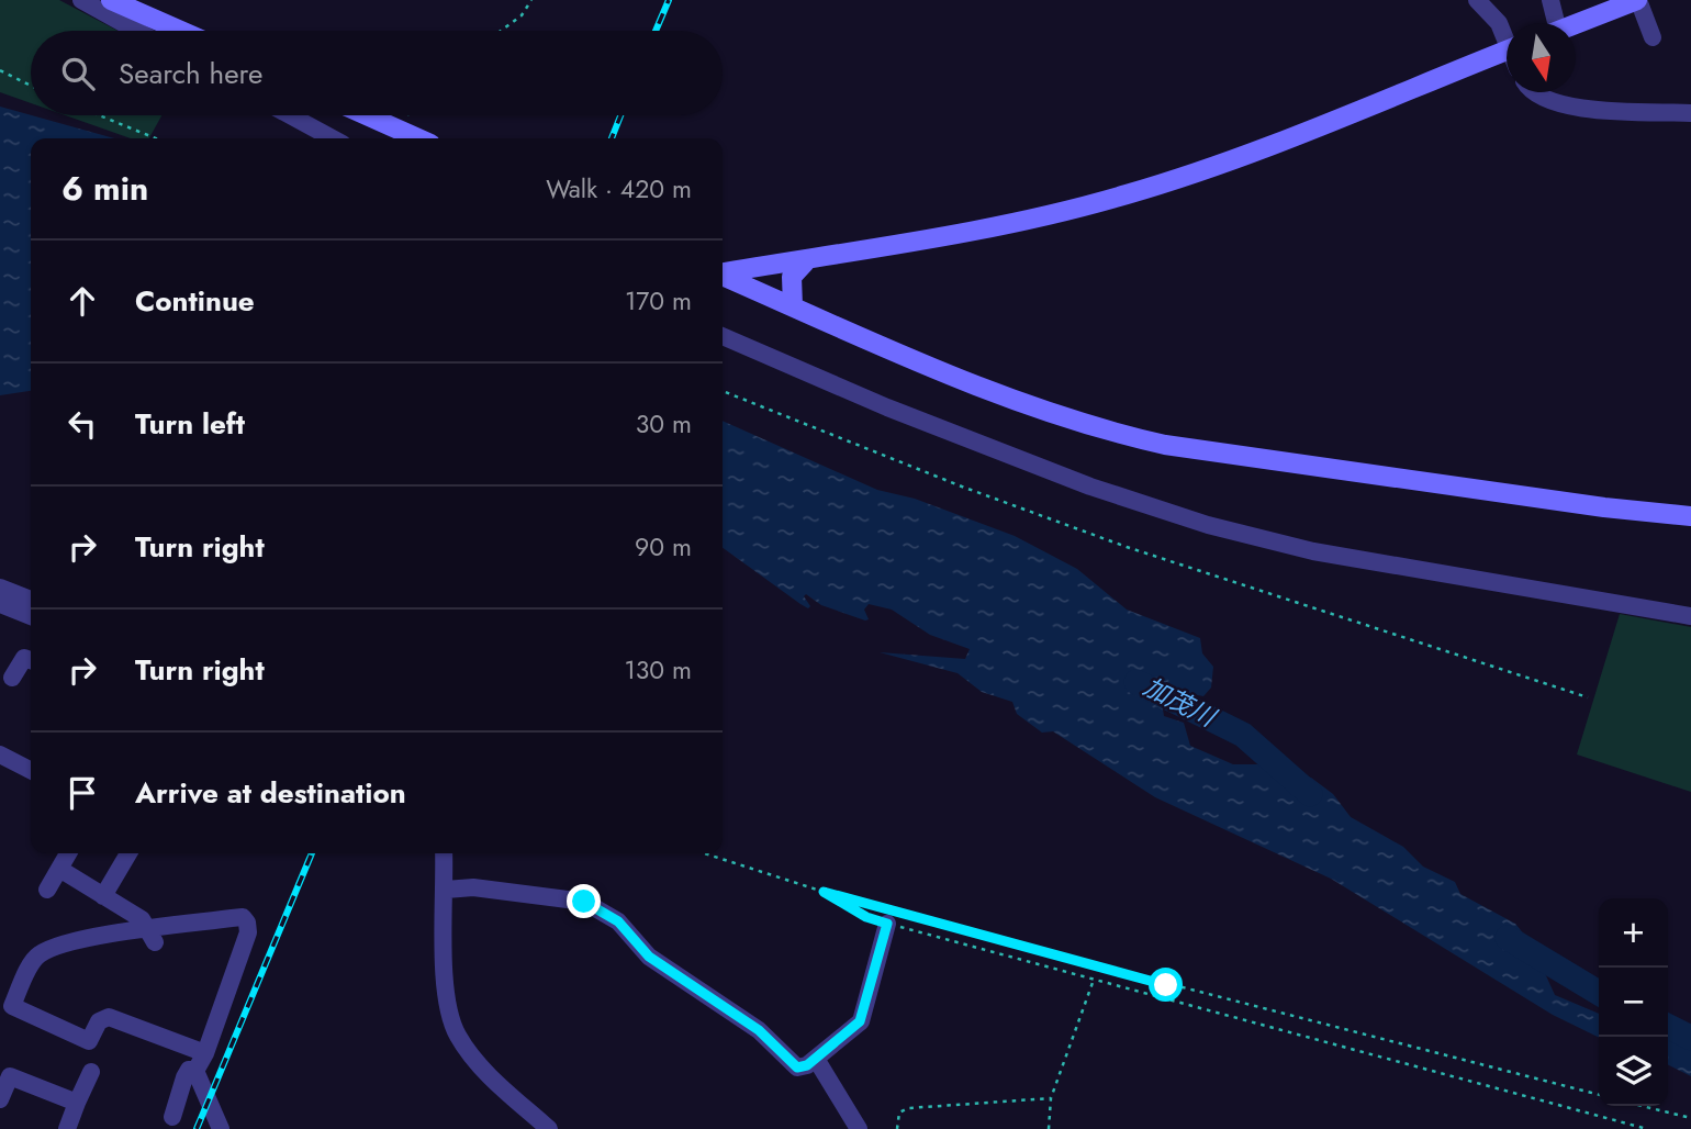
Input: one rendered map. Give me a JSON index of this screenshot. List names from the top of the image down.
{
  "water": ["加茂川"],
  "north": "bottom",
  "page": {
    "search": "Search here",
    "heading": ["6 min", "Walk · 420 m"],
    "list": [
      ["Continue", "170 m"],
      ["Turn left", "30 m"],
      ["Turn right", "90 m"],
      ["Turn right", "130 m"],
      "Arrive at destination"
    ],
    "map_buttons": ["+", "−"]
  }
}
